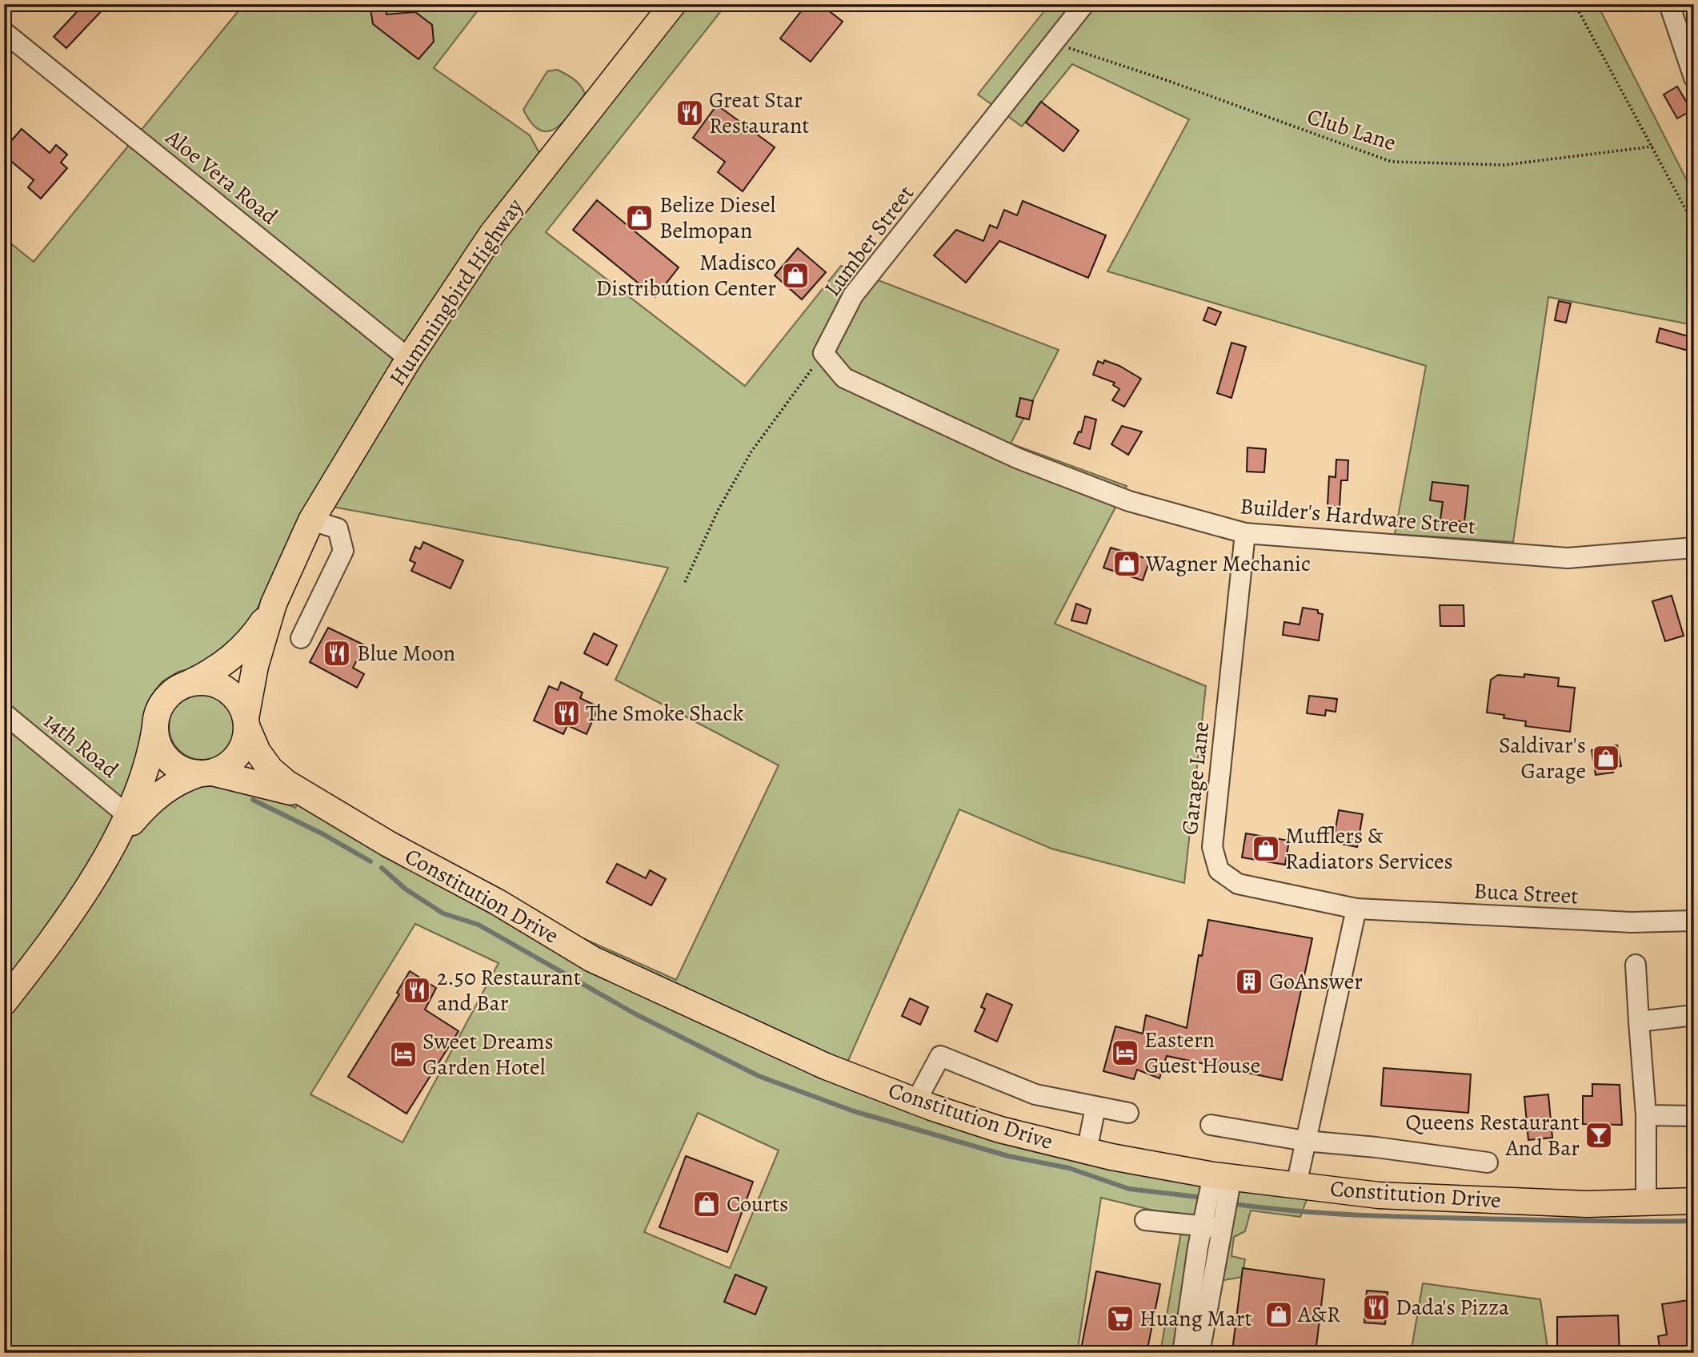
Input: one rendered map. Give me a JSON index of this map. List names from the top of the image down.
{
  "streets": {
    "main road": ["Hummingbird Highway", "Constitution Drive"],
    "street": [
      "Aloe Vera Road",
      "Lumber Street",
      "Builder's Hardware Street",
      "14th Road",
      "Garage Lane",
      "Buca Street"
    ],
    "path": ["Club Lane"]
  },
  "crossings": [
    ["Club Lane", "Lumber Street"],
    ["Aloe Vera Road", "Hummingbird Highway"],
    ["Lumber Street", "Builder's Hardware Street"],
    ["Hummingbird Highway", "Constitution Drive"],
    ["Builder's Hardware Street", "Garage Lane"],
    ["Garage Lane", "Buca Street"]
  ],
  "places": {
    "restaurant": [
      "Great Star Restaurant",
      "Blue Moon",
      "The Smoke Shack",
      "2.50 Restaurant and Bar",
      "Dada's Pizza"
    ],
    "shop": [
      "Belize Diesel Belmopan",
      "Madisco Distribution Center",
      "Wagner Mechanic",
      "Saldivar's Garage",
      "Mufflers & Radiators Services",
      "Courts",
      "A&R"
    ],
    "building": ["GoAnswer"],
    "hotel": ["Eastern Guest House", "Sweet Dreams Garden Hotel"],
    "bar": ["Queens Restaurant And Bar"],
    "supermarket": ["Huang Mart"]
  }
}
